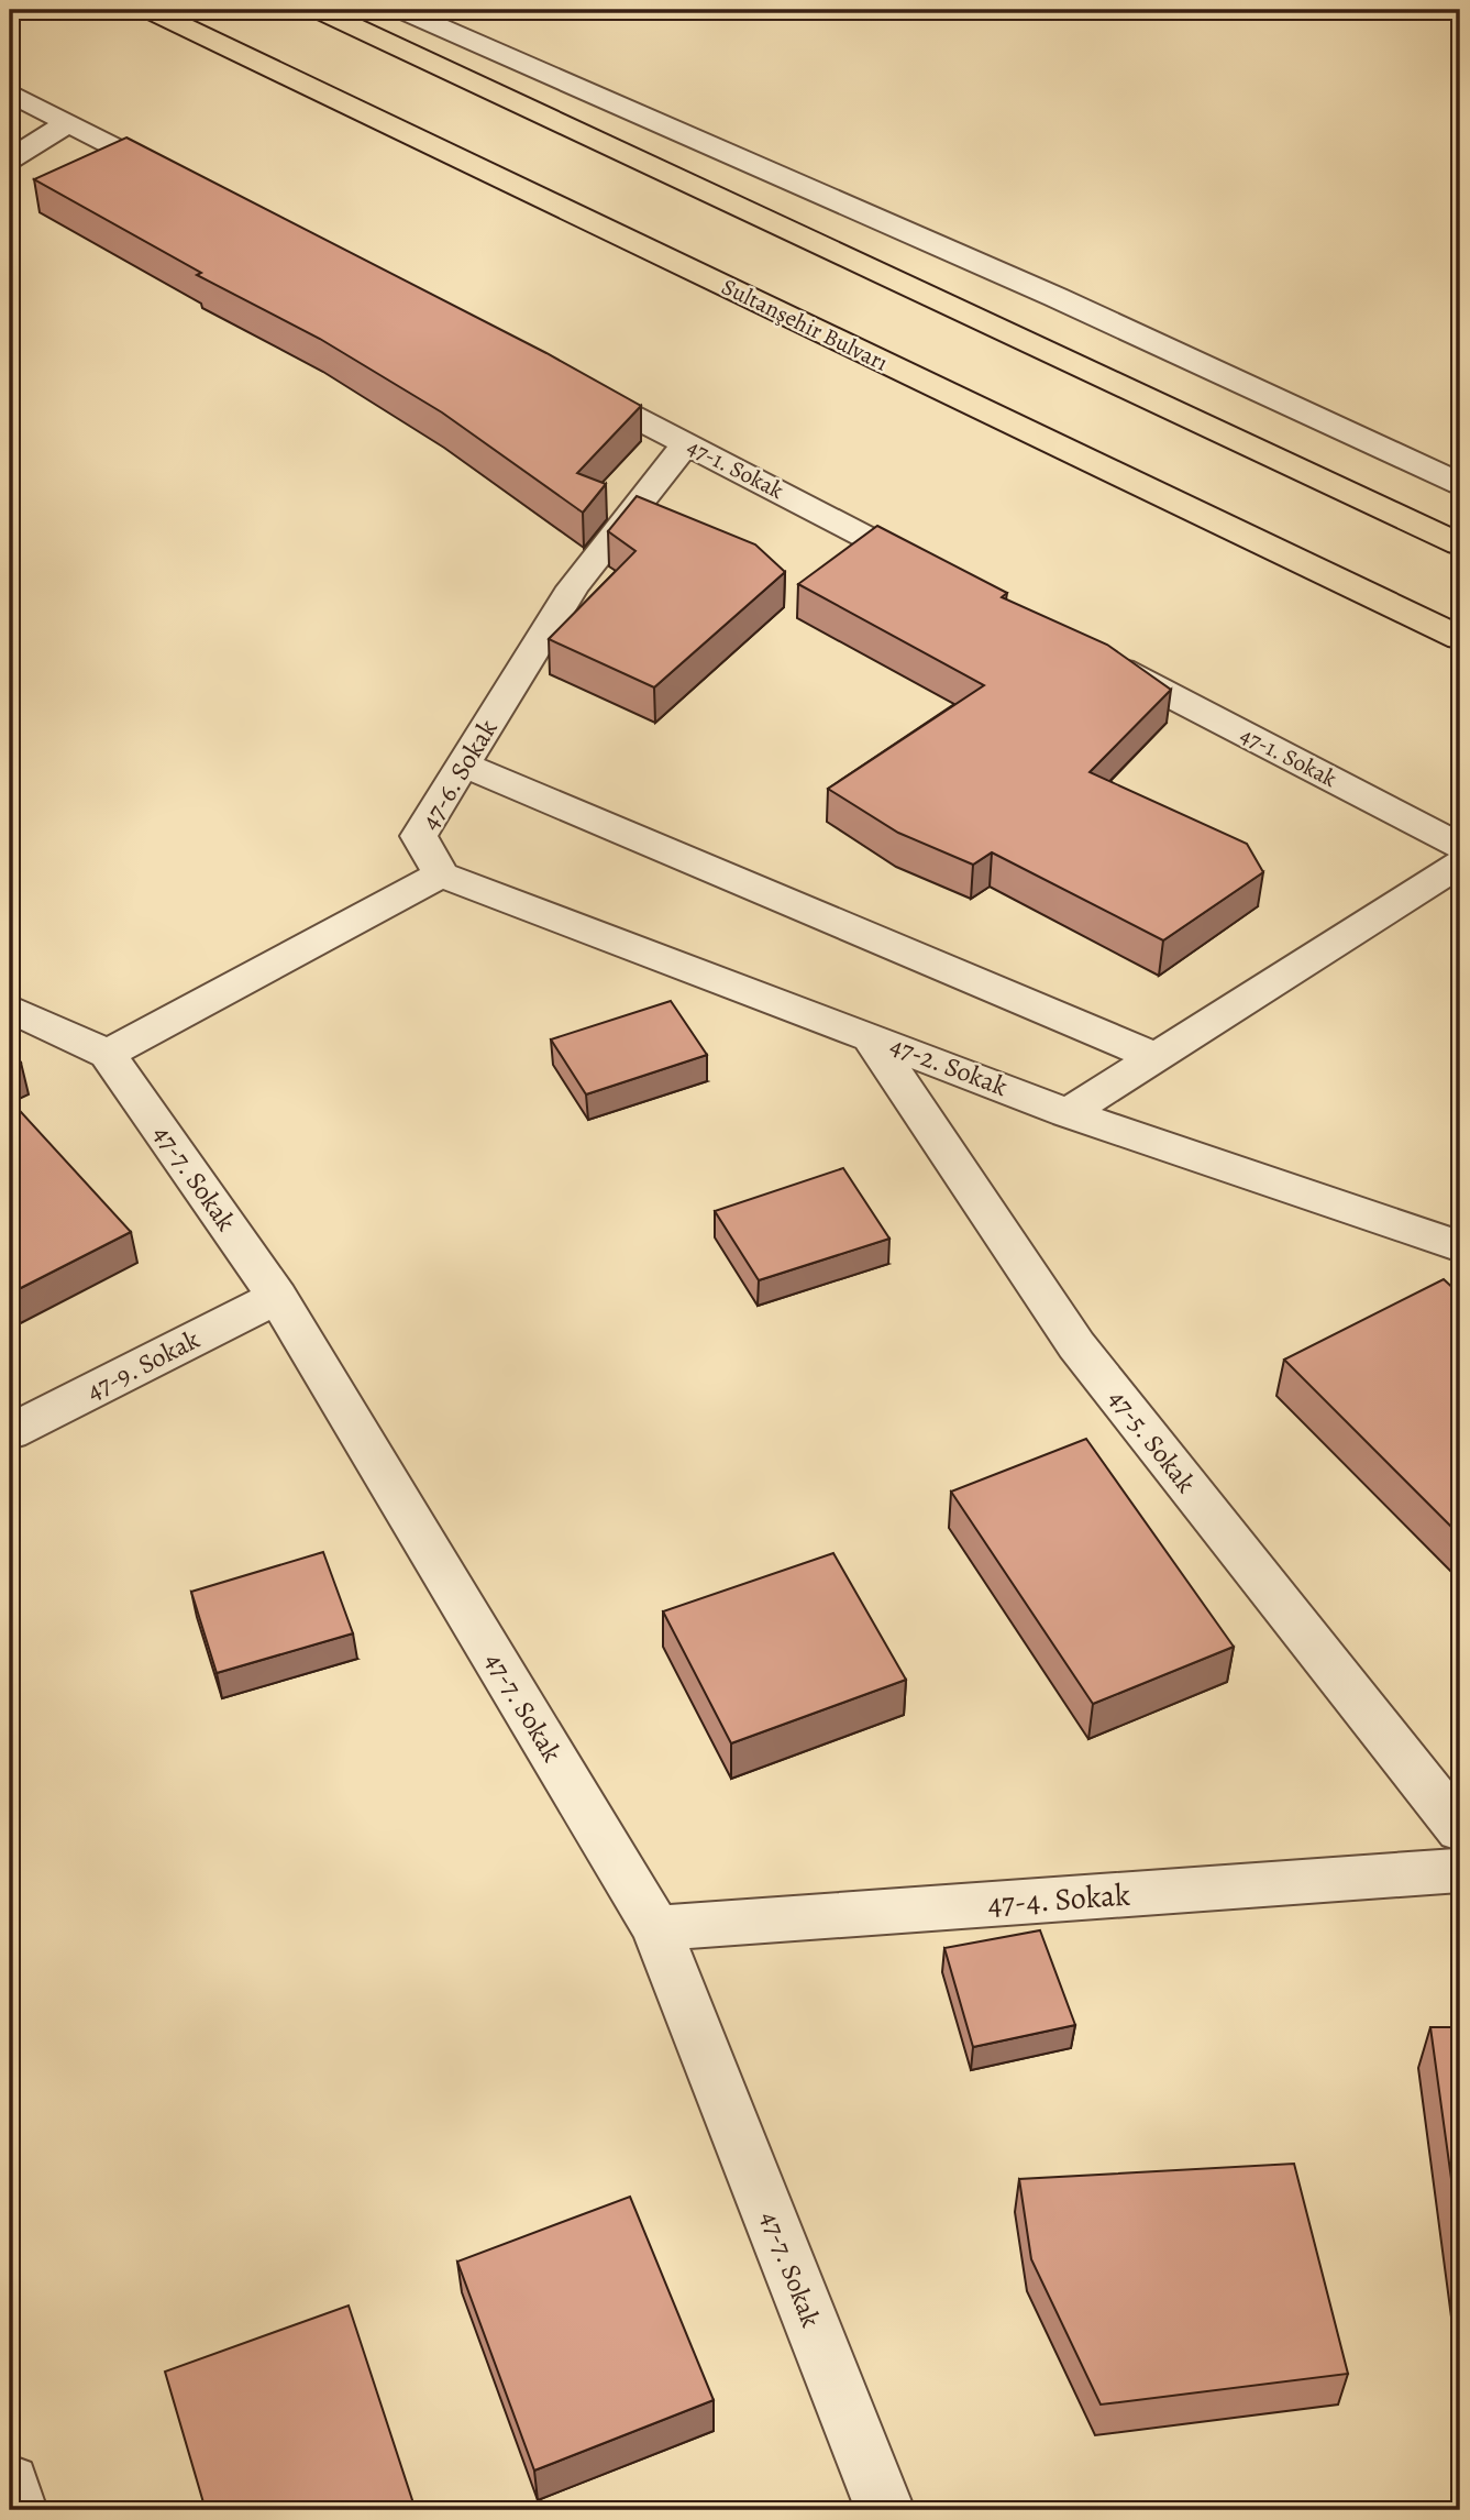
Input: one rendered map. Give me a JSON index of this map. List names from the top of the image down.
{
  "streets": {
    "highway": ["Sultanşehir Bulvarı"],
    "street": [
      "47-1. Sokak",
      "47-6. Sokak",
      "47-2. Sokak",
      "47-7. Sokak",
      "47-9. Sokak",
      "47-5. Sokak",
      "47-4. Sokak"
    ]
  },
  "crossings": [
    ["47-1. Sokak", "47-6. Sokak"],
    ["47-6. Sokak", "47-2. Sokak"],
    ["47-6. Sokak", "47-7. Sokak"],
    ["47-2. Sokak", "47-5. Sokak"],
    ["47-7. Sokak", "47-9. Sokak"],
    ["47-7. Sokak", "47-4. Sokak"]
  ]
}
